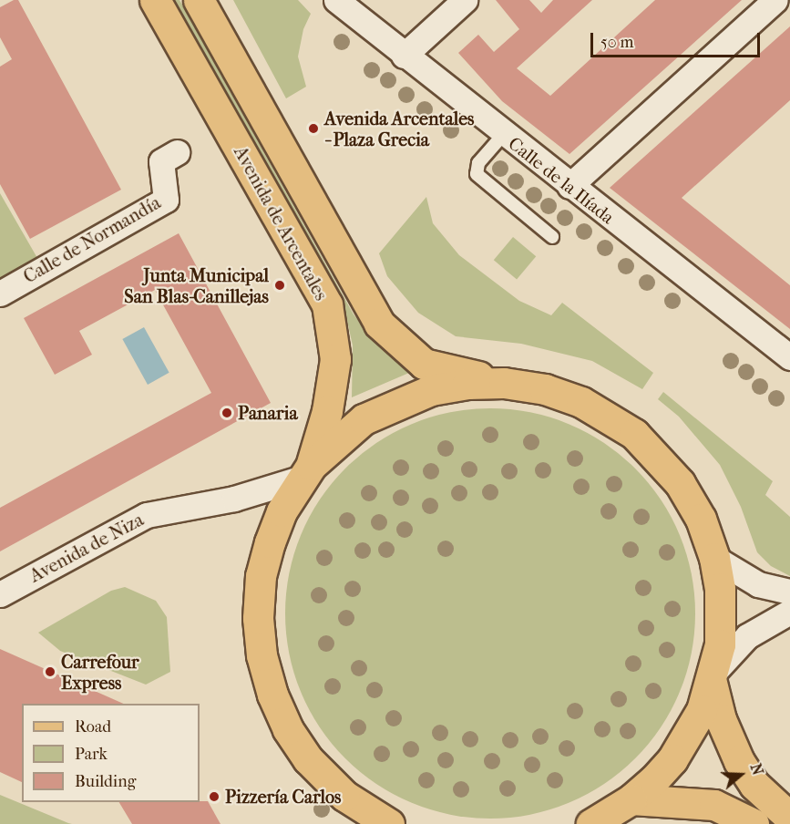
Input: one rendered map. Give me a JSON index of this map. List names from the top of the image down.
{
  "streets": {
    "main road": ["Avenida de Arcentales"],
    "street": ["Calle de la Ilíada", "Calle de Normandía", "Avenida de Niza"]
  },
  "crossings": [
    ["Avenida de Arcentales", "Avenida de Niza"]
  ],
  "places": [
    "Avenida Arcentales - Plaza Grecia",
    "Junta Municipal San Blas-Canillejas",
    "Panaria",
    "Carrefour Express",
    "Pizzería Carlos"
  ],
  "legend": ["Road", "Park", "Building"],
  "scale_bar": "50 m",
  "north": "right"
}
